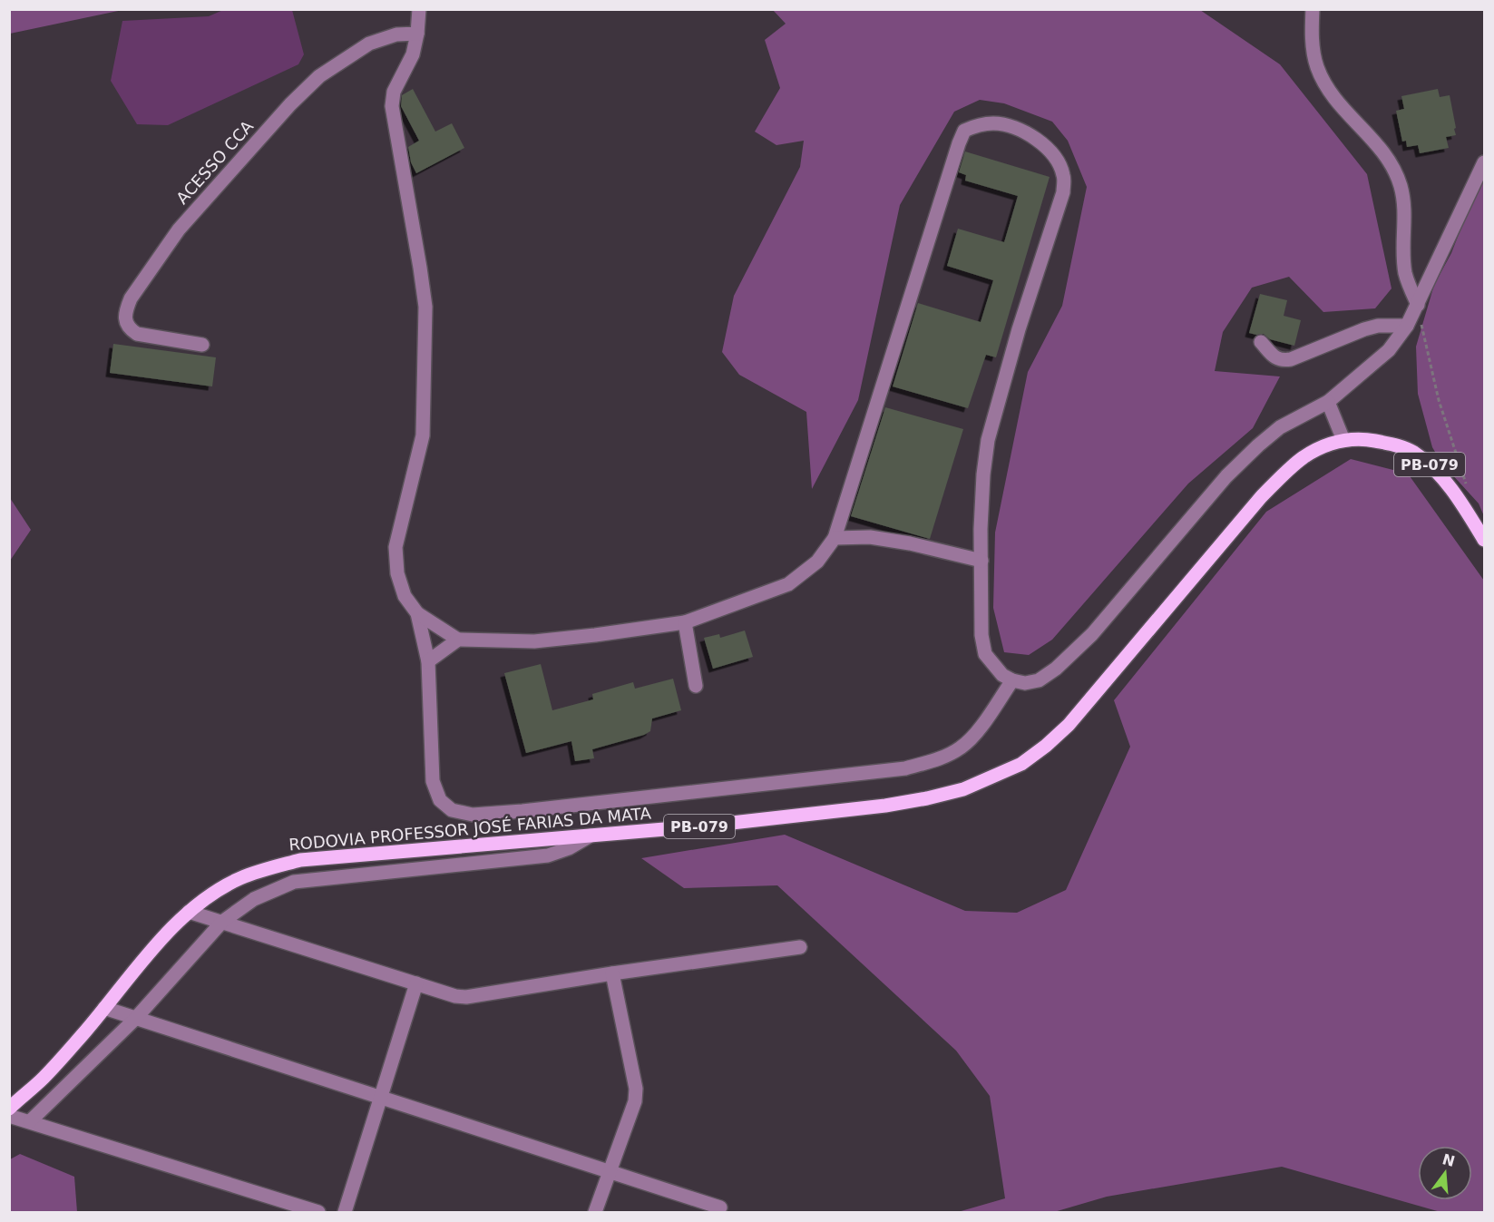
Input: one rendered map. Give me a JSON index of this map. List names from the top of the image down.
{
  "streets": {
    "main road": ["PB-079", "RODOVIA PROFESSOR JOSÉ FARIAS DA MATA"],
    "street": ["ACESSO CCA"]
  },
  "crossings": [
    ["PB-079", "RODOVIA PROFESSOR JOSÉ FARIAS DA MATA"]
  ],
  "north": "top"
}
